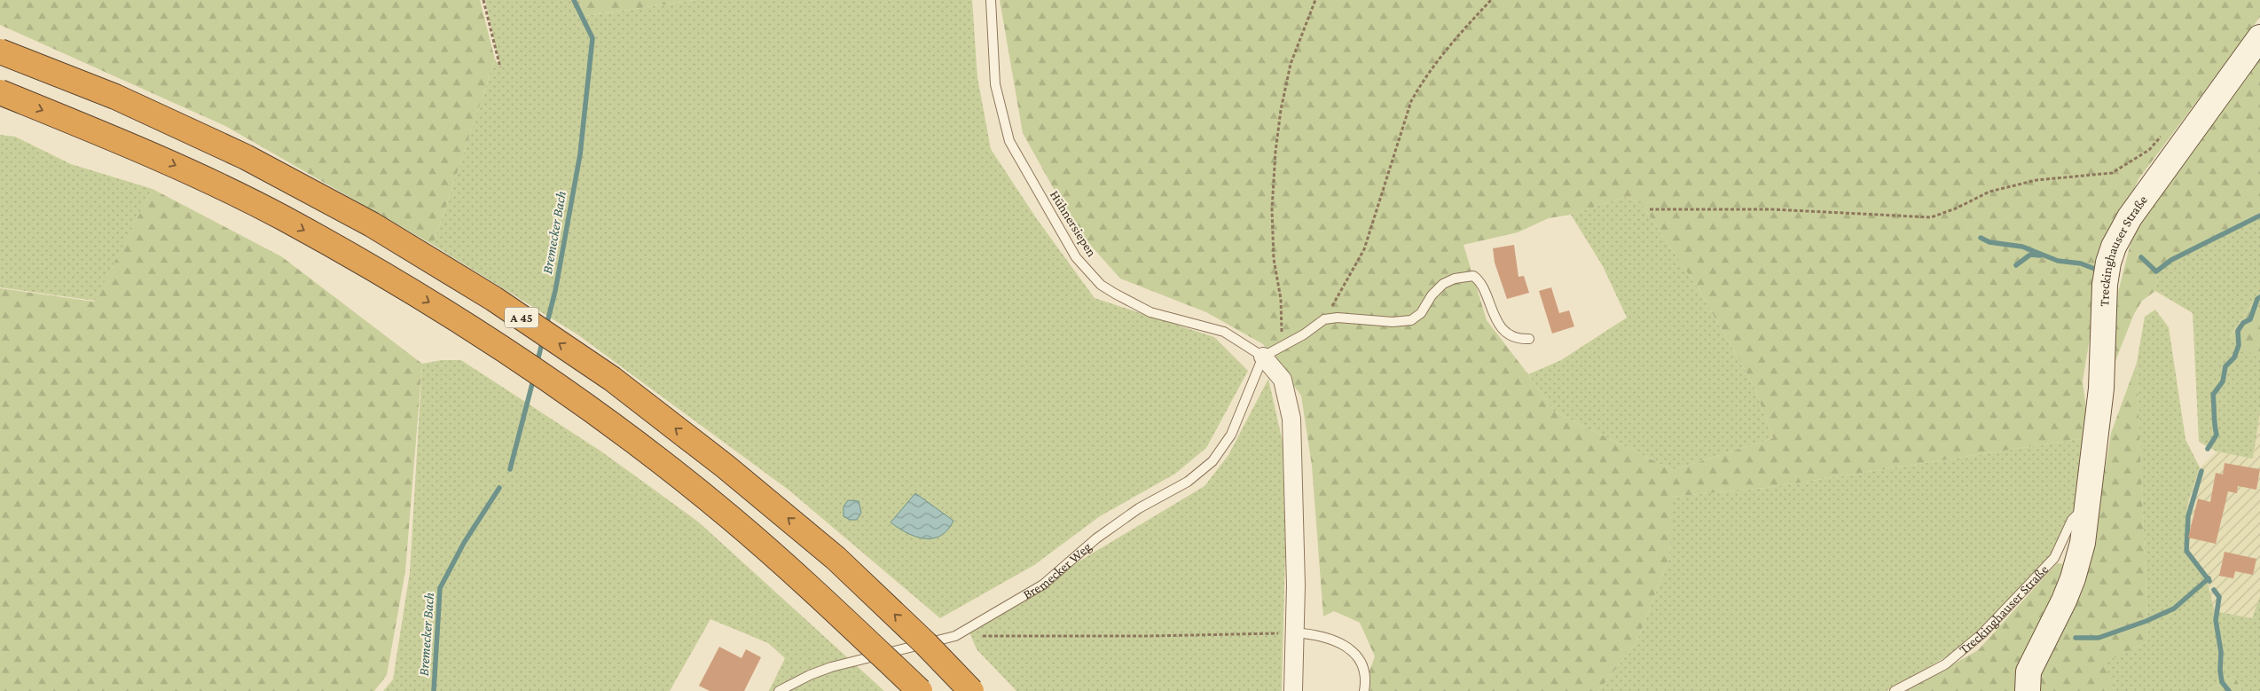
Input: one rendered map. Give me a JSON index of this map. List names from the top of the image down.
{
  "streets": {
    "highway": ["A 45"],
    "main road": ["Treckinghauser Straße"],
    "lane": ["Hühnersiepen", "Bremecker Weg"]
  },
  "crossings": [
    ["Hühnersiepen", "Bremecker Weg"]
  ],
  "water": ["Bremecker Bach"]
}
